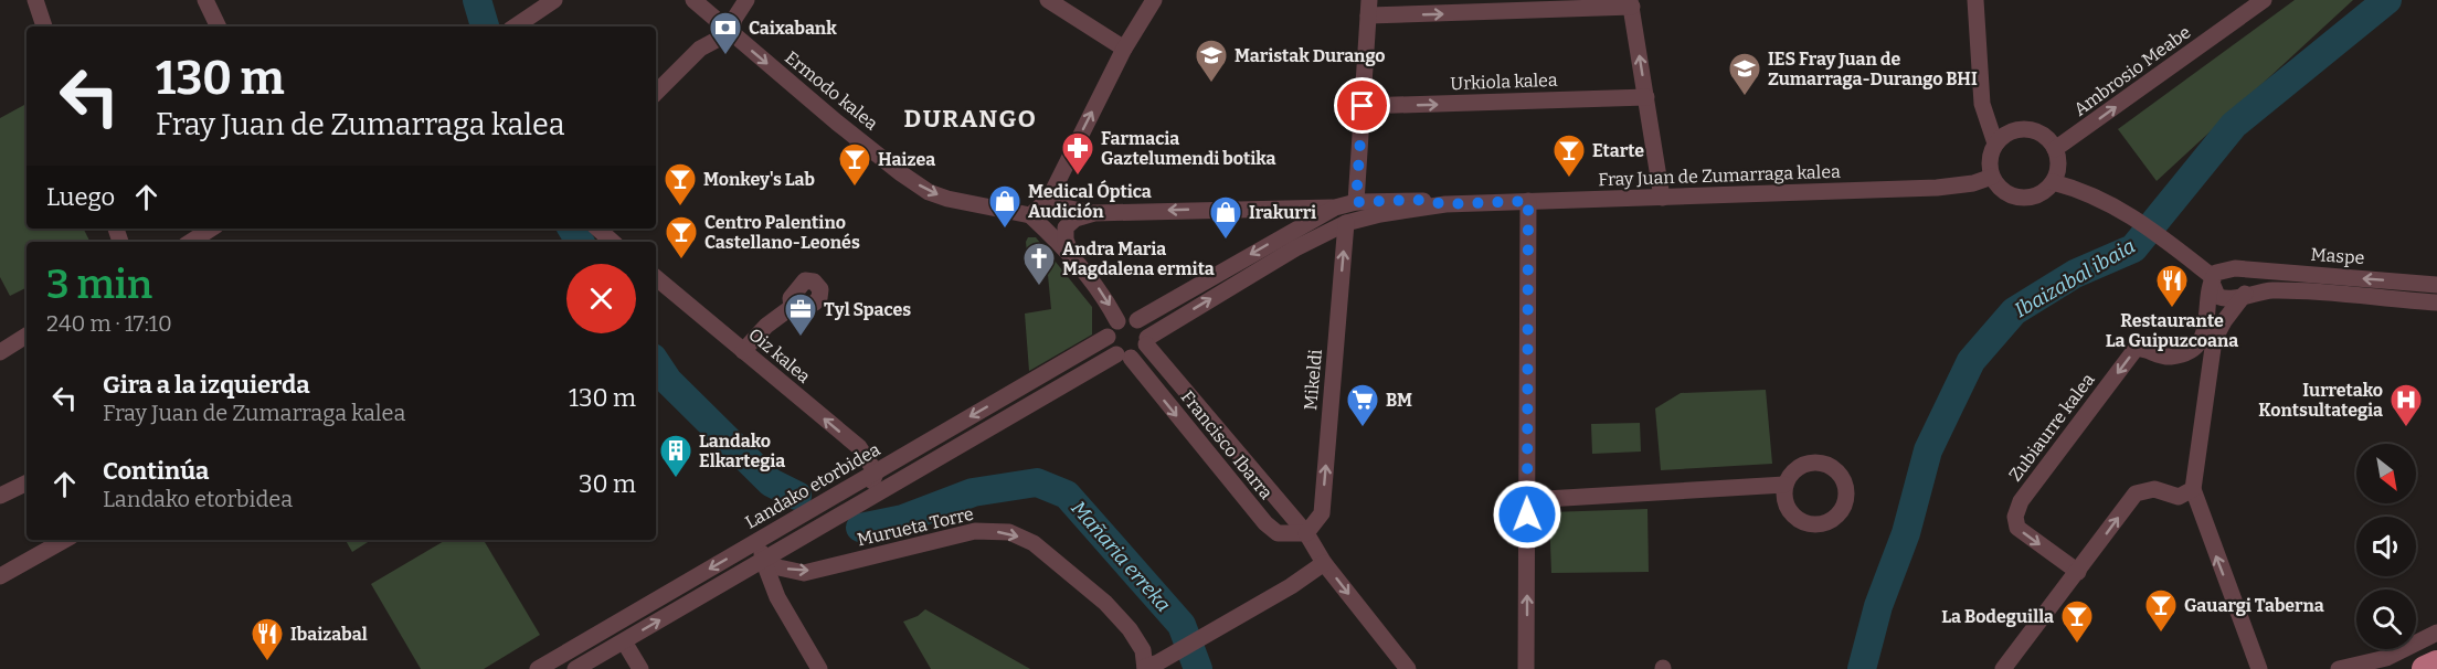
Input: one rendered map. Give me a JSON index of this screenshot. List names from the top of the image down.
{
  "streets": {
    "street": [
      "Ambrosio Meabe",
      "Urkiola kalea",
      "Ermodo kalea",
      "Fray Juan de Zumarraga kalea",
      "Maspe",
      "Oiz kalea",
      "Mikeldi",
      "Zubiaurre kalea",
      "Francisco Ibarra",
      "Landako etorbidea",
      "Murueta Torre"
    ]
  },
  "crossings": [
    ["Ambrosio Meabe", "Fray Juan de Zumarraga kalea"],
    ["Maspe", "Zubiaurre kalea"],
    ["Oiz kalea", "Landako etorbidea"],
    ["Mikeldi", "Francisco Ibarra"],
    ["Francisco Ibarra", "Landako etorbidea"]
  ],
  "one_way": [
    "Ambrosio Meabe",
    "Ermodo kalea",
    "Oiz kalea",
    "Mikeldi",
    "Murueta Torre"
  ],
  "districts": ["DURANGO"],
  "water": ["Ibaizabal ibaia", "Mañaria erreka"],
  "places": {
    "bank": ["Caixabank"],
    "school or university": ["Maristak Durango", "IES Fray Juan de Zumarraga-Durango BHI"],
    "pharmacy": ["Farmacia Gaztelumendi botika"],
    "bar": [
      "Etarte",
      "Haizea",
      "Monkey's Lab",
      "Centro Palentino Castellano-Leonés",
      "Gauargi Taberna",
      "La Bodeguilla"
    ],
    "shop": ["Medical Óptica Audición", "Irakurri"],
    "church": ["Andra Maria Magdalena ermita"],
    "restaurant": ["Restaurante La Guipuzcoana", "Ibaizabal"],
    "office": ["Tyl Spaces"],
    "supermarket": ["BM"],
    "hospital": ["Iurretako Kontsultategia"],
    "building": ["Landako Elkartegia"]
  },
  "north": "bottom right",
  "page": {
    "turn": ["130 m", "Fray Juan de Zumarraga kalea"],
    "then": "Luego",
    "heading": ["3 min", "240 m · 17:10"],
    "list": [
      {
        "name": "Gira a la izquierda",
        "note": "Fray Juan de Zumarraga kalea",
        "value": "130 m"
      },
      {
        "name": "Continúa",
        "note": "Landako etorbidea",
        "value": "30 m"
      }
    ]
  }
}
